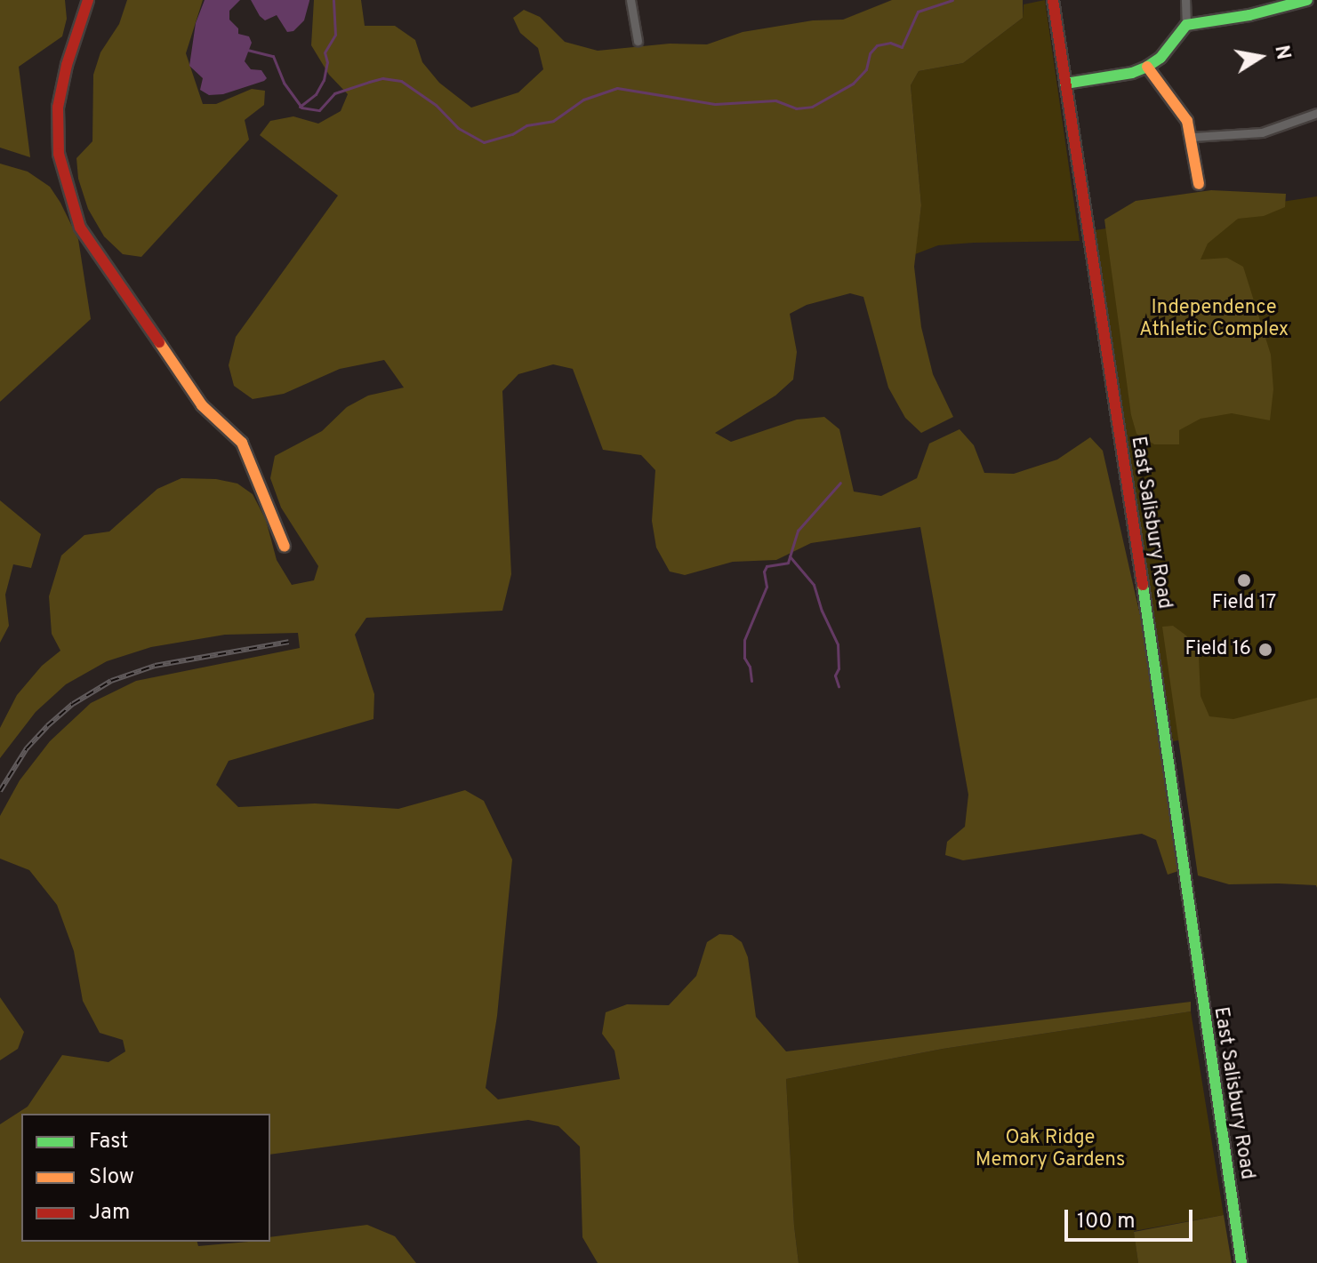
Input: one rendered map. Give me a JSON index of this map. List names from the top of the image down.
{
  "streets": {
    "street": ["East Salisbury Road"]
  },
  "parks": ["Independence Athletic Complex", "Oak Ridge Memory Gardens"],
  "places": ["Field 17", "Field 16"],
  "legend": ["Fast", "Slow", "Jam"],
  "scale_bar": "100 m",
  "north": "right"
}
